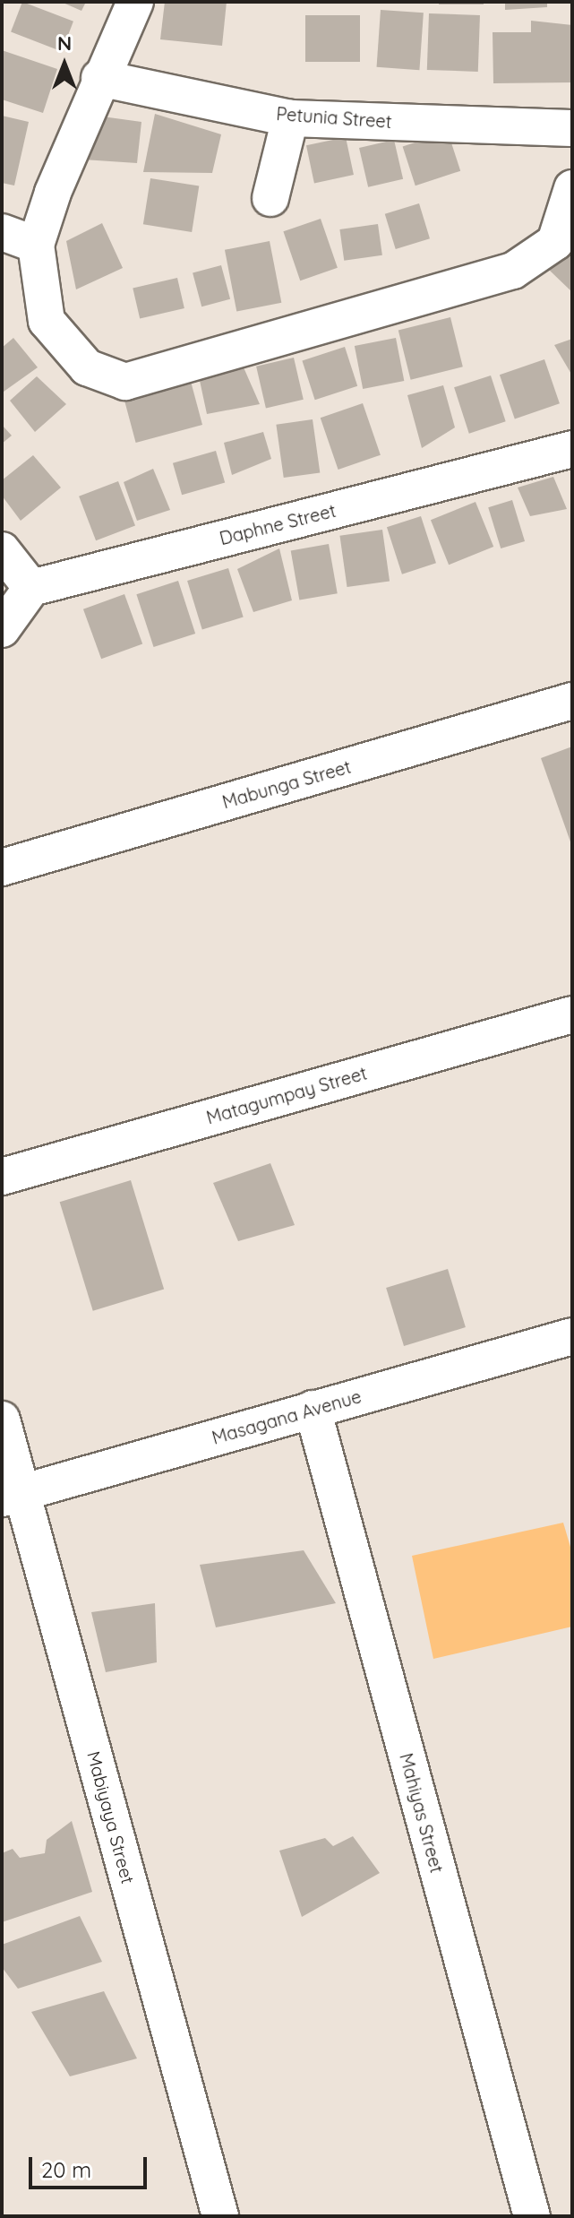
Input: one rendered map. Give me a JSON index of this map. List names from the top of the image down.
{
  "streets": {
    "street": [
      "Petunia Street",
      "Daphne Street",
      "Mabunga Street",
      "Matagumpay Street",
      "Masagana Avenue",
      "Mahiyas Street",
      "Mabiyaya Street"
    ]
  },
  "crossings": [
    ["Masagana Avenue", "Mahiyas Street"],
    ["Masagana Avenue", "Mabiyaya Street"]
  ],
  "scale_bar": "20 m",
  "north": "top"
}
